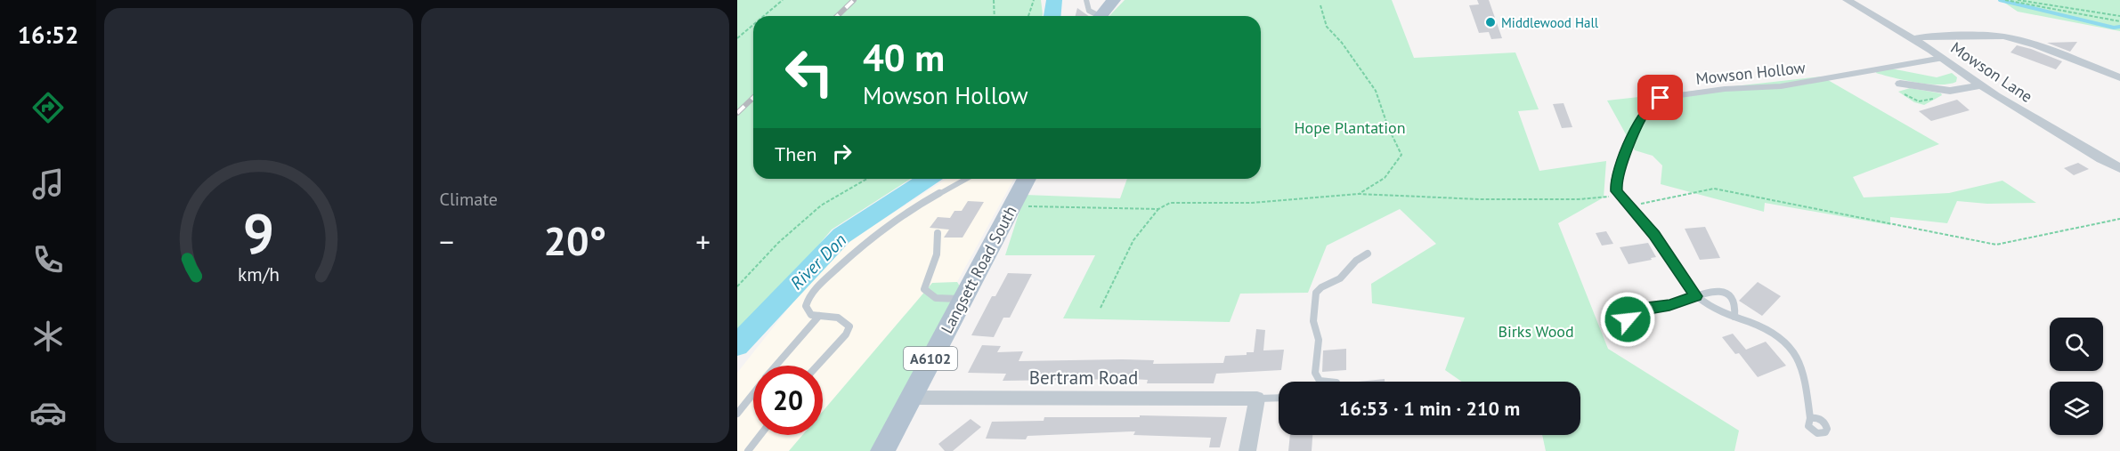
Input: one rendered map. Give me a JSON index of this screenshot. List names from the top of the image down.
{
  "streets": {
    "main road": ["Langsett Road South", "A6102"],
    "street": ["Mowson Lane", "Bertram Road"],
    "lane": ["Mowson Hollow"]
  },
  "crossings": [
    ["Mowson Lane", "Mowson Hollow"],
    ["Langsett Road South", "Bertram Road"]
  ],
  "water": ["River Don"],
  "parks": ["Hope Plantation", "Birks Wood"],
  "places": ["Middlewood Hall"],
  "page": {
    "tabs": "16:52",
    "tile": "Climate",
    "turn": ["40 m", "Mowson Hollow"],
    "then": "Then",
    "heat": ["−", "20°", "+"],
    "limit": "20",
    "trip": "16:53 · 1 min · 210 m",
    "gauge": ["9", "km/h"]
  }
}
